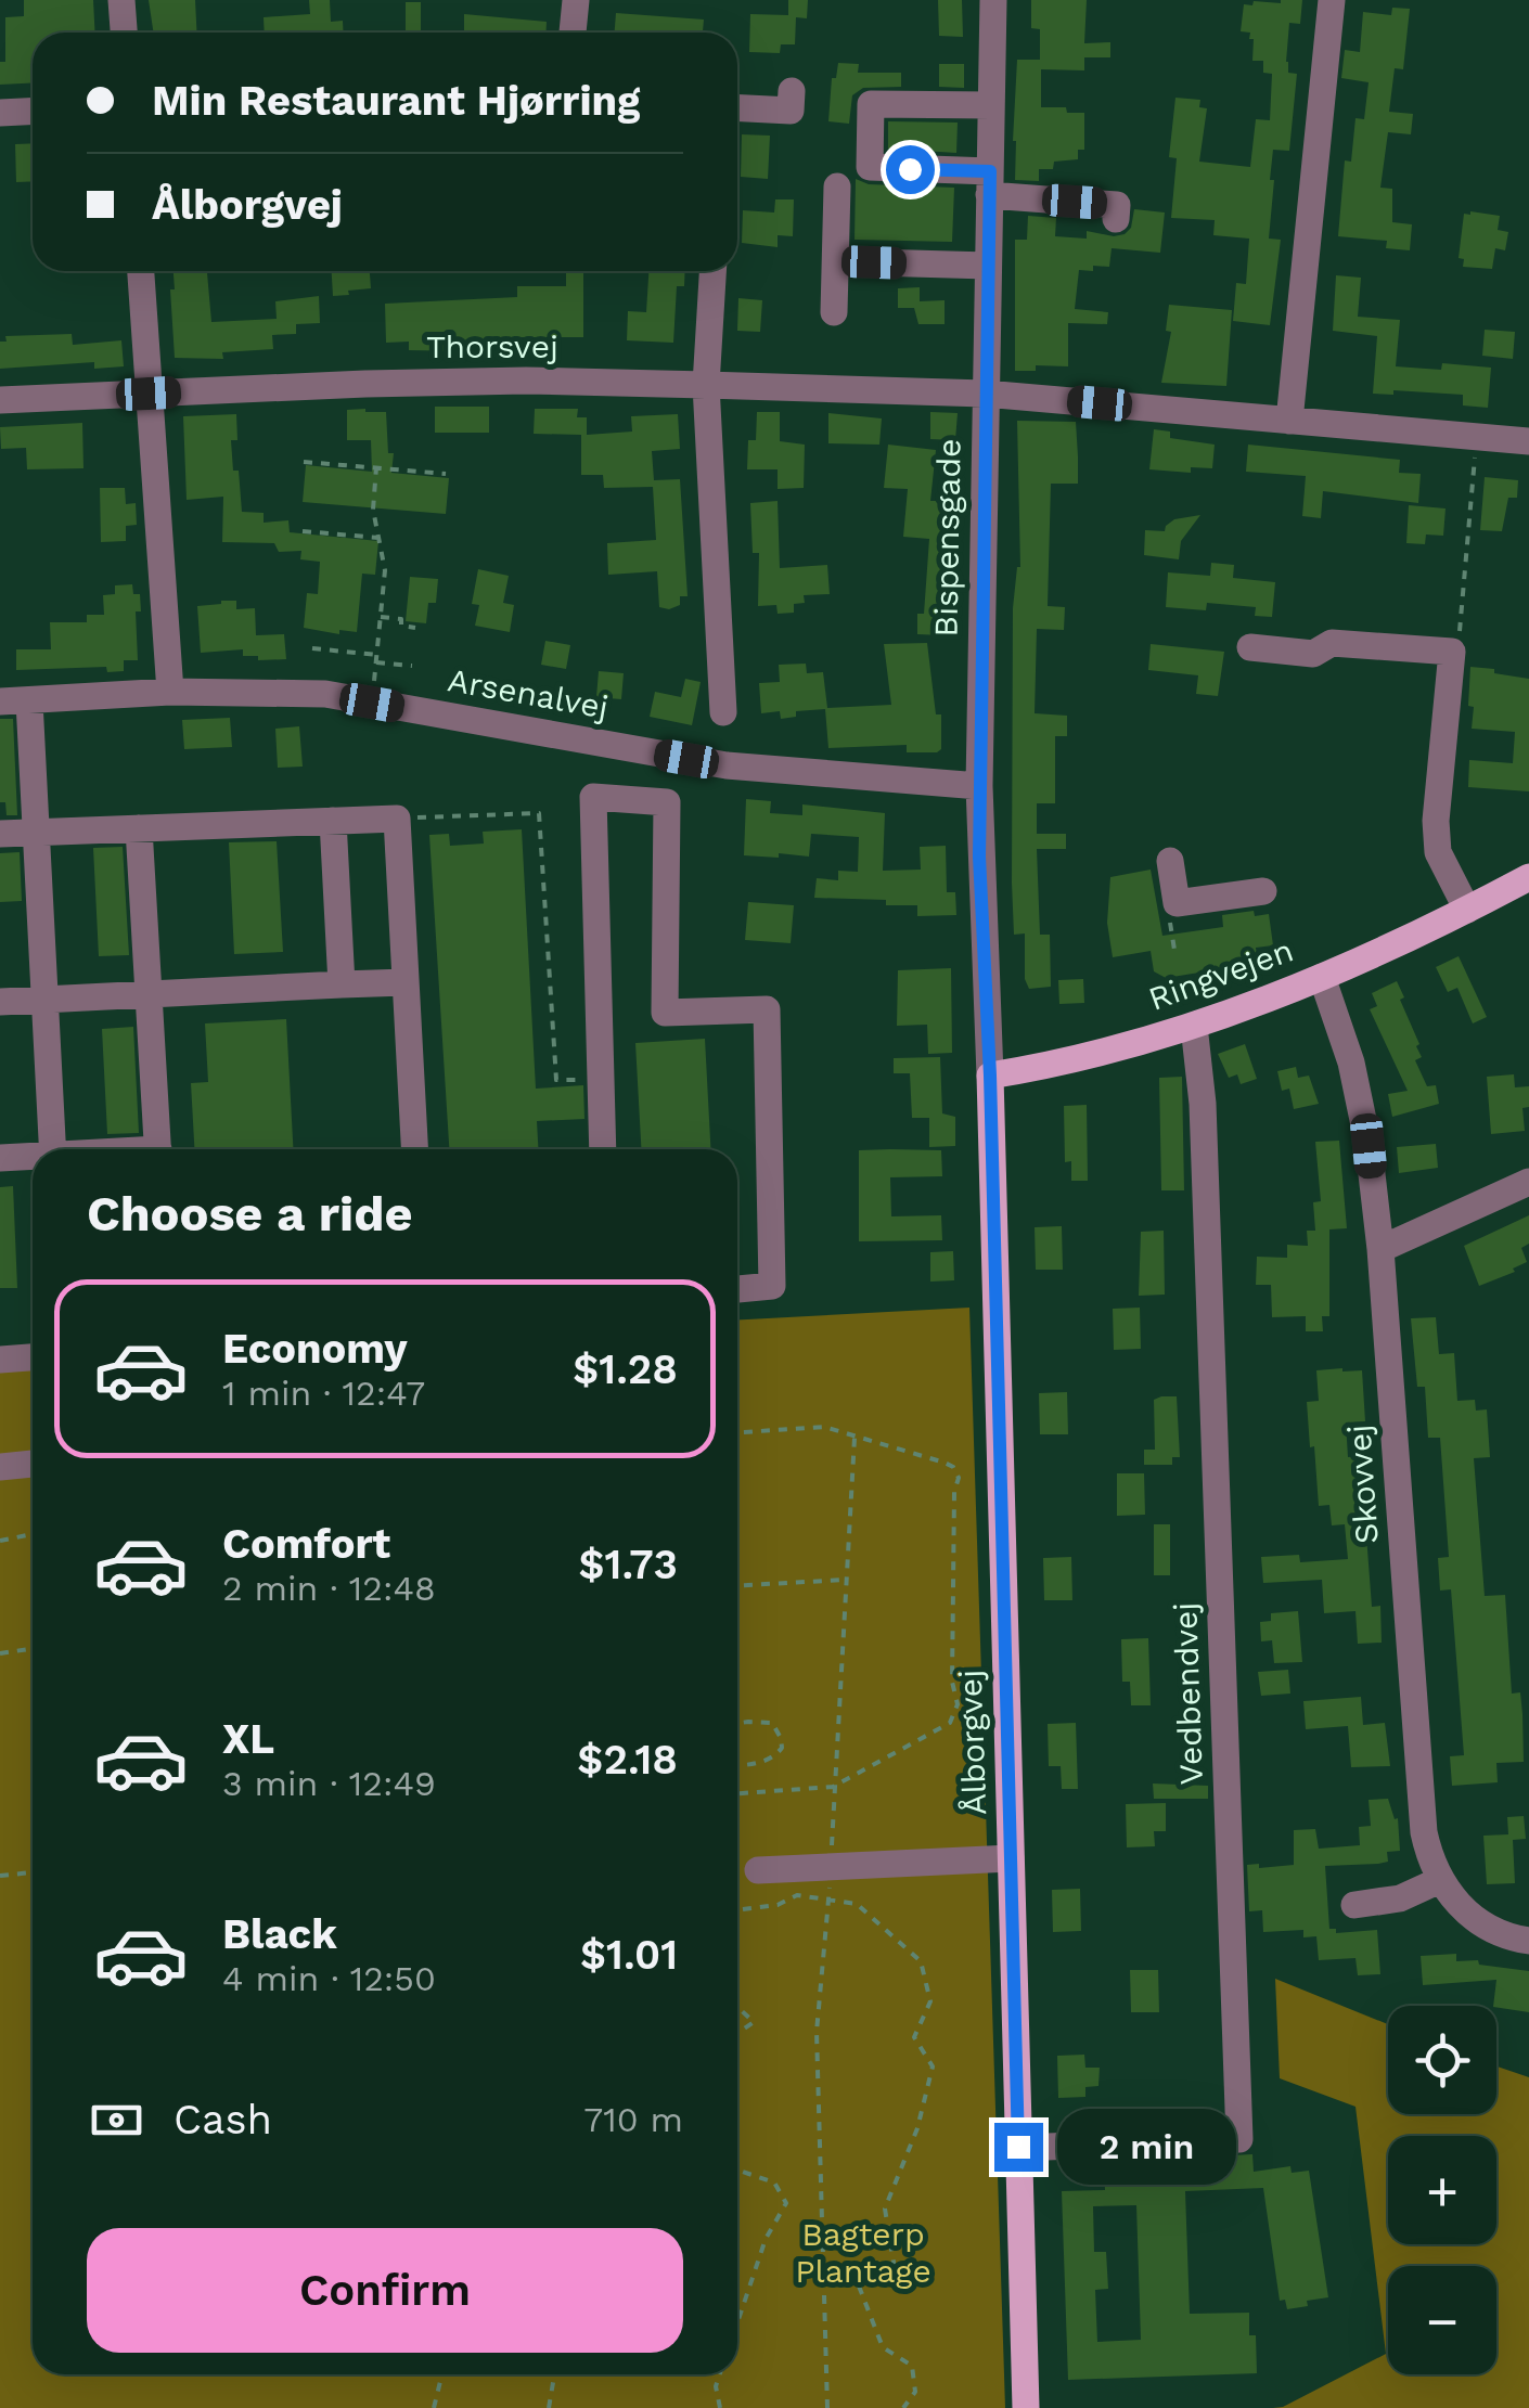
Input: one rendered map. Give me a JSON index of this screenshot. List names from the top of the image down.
{
  "streets": {
    "main road": ["Ringvejen", "Ålborgvej"],
    "street": [
      "Thorsvej",
      "Bispensgade",
      "Arsenalvej",
      "Skovvej",
      "Vedbendvej"
    ]
  },
  "crossings": [
    ["Thorsvej", "Bispensgade"],
    ["Bispensgade", "Arsenalvej"],
    ["Bispensgade", "Ringvejen"],
    ["Bispensgade", "Ålborgvej"],
    ["Ringvejen", "Skovvej"],
    ["Ringvejen", "Vedbendvej"],
    ["Ringvejen", "Ålborgvej"],
    ["Vedbendvej", "Ålborgvej"]
  ],
  "parks": ["Bagterp Plantage"],
  "page": {
    "banner": ["Min Restaurant Hjørring", "Ålborgvej"],
    "heading": "Choose a ride",
    "list": [
      {
        "name": "Economy",
        "note": "1 min · 12:47",
        "value": "$1.28"
      },
      {
        "name": "Comfort",
        "note": "2 min · 12:48",
        "value": "$1.73"
      },
      {
        "name": "XL",
        "note": "3 min · 12:49",
        "value": "$2.18"
      },
      {
        "name": "Black",
        "note": "4 min · 12:50",
        "value": "$1.01"
      }
    ],
    "map_buttons": ["+", "−"],
    "pay": ["Cash", "710 m"],
    "bubble": "2 min",
    "buttons": "Confirm"
  }
}
